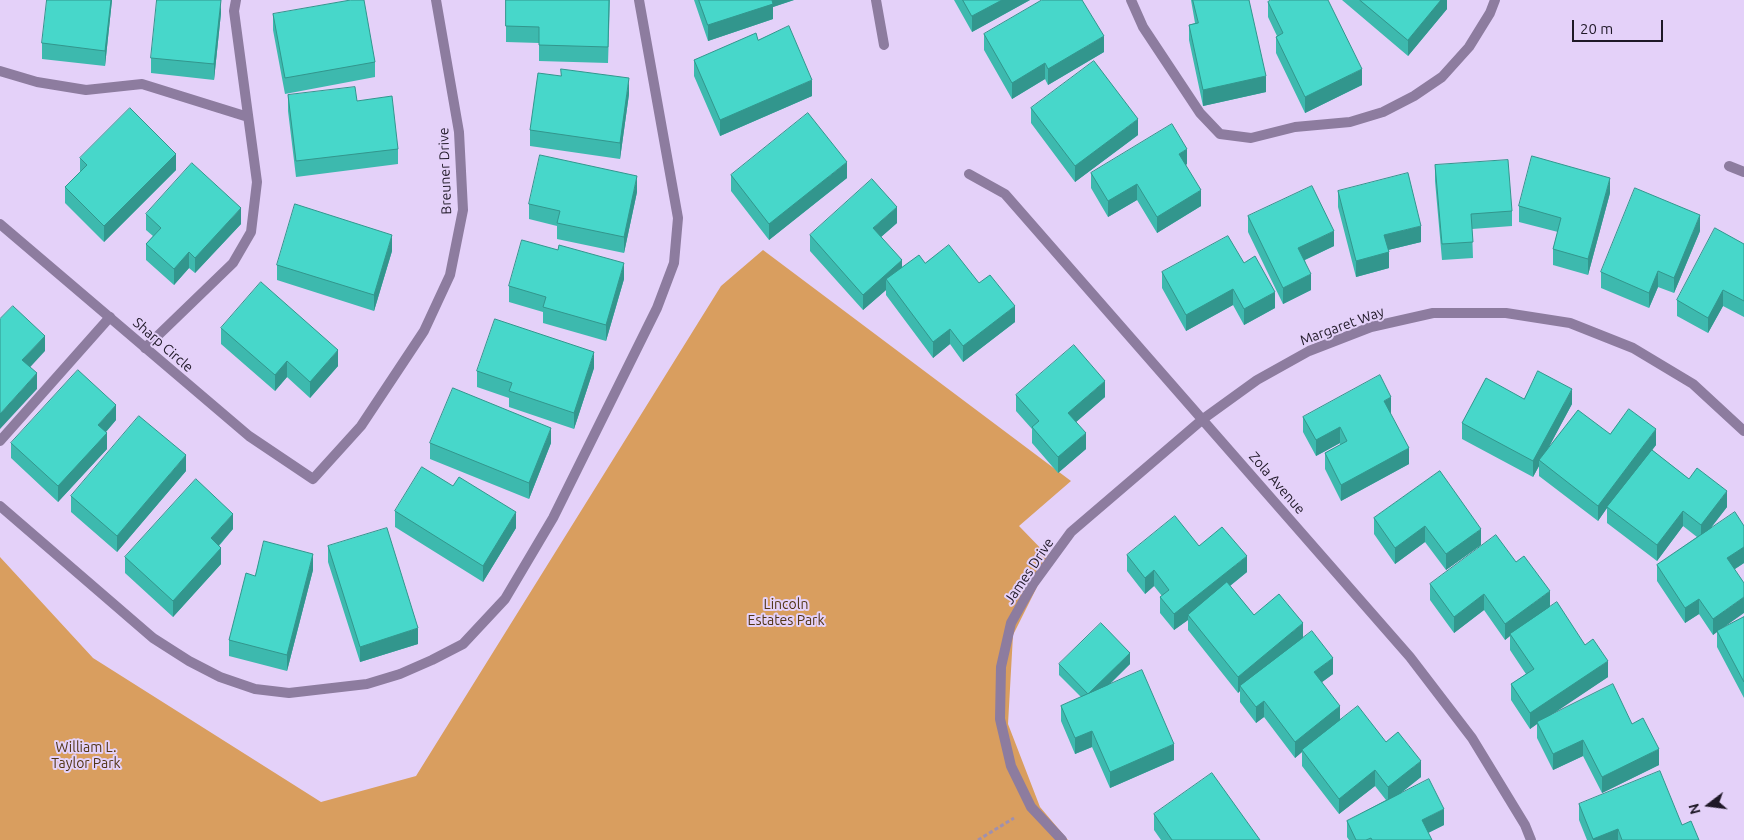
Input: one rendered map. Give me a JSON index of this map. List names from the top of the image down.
{
  "streets": {
    "street": [
      "Breuner Drive",
      "Margaret Way",
      "Sharp Circle",
      "Zola Avenue",
      "James Drive"
    ]
  },
  "crossings": [
    ["Breuner Drive", "Sharp Circle"],
    ["Margaret Way", "Zola Avenue"],
    ["Margaret Way", "James Drive"],
    ["Zola Avenue", "James Drive"]
  ],
  "parks": ["Lincoln Estates Park", "William L. Taylor Park"],
  "scale_bar": "20 m",
  "north": "left"
}
